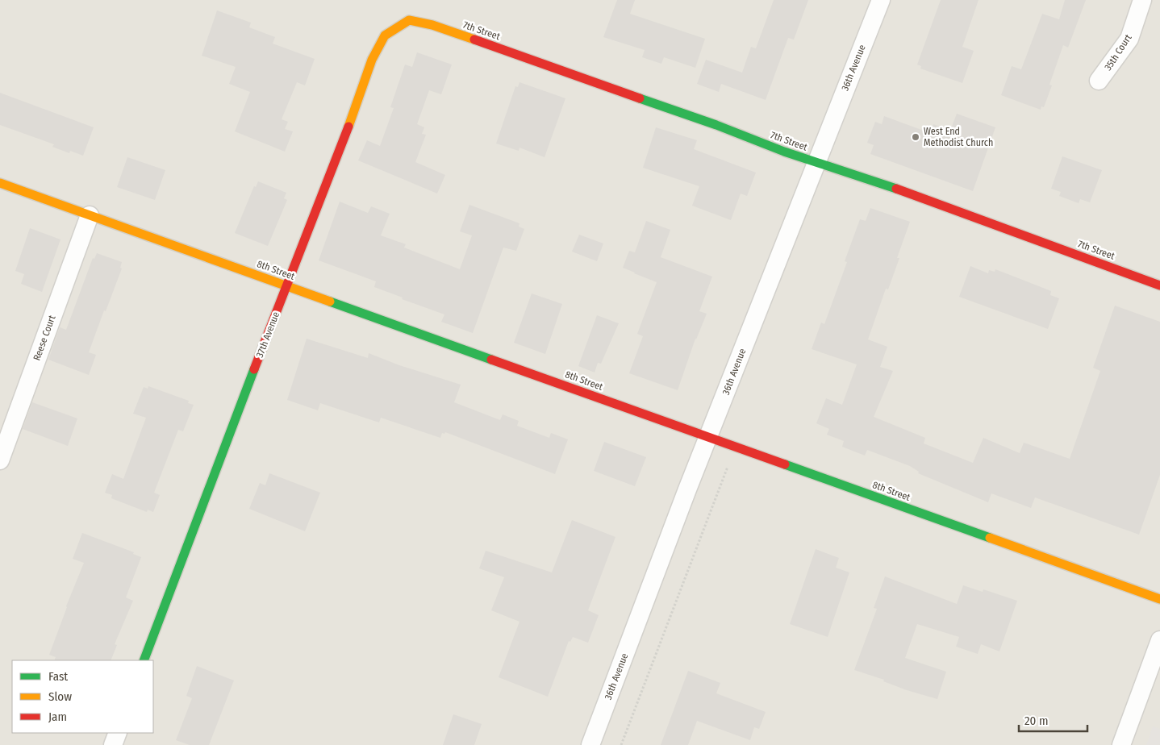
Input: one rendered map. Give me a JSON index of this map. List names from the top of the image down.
{
  "streets": {
    "street": [
      "7th Street",
      "35th Court",
      "36th Avenue",
      "8th Street",
      "37th Avenue",
      "Reese Court"
    ]
  },
  "crossings": [
    ["7th Street", "36th Avenue"],
    ["7th Street", "37th Avenue"],
    ["36th Avenue", "8th Street"],
    ["8th Street", "37th Avenue"],
    ["8th Street", "Reese Court"]
  ],
  "places": ["West End Methodist Church"],
  "legend": ["Fast", "Slow", "Jam"],
  "scale_bar": "20 m"
}
